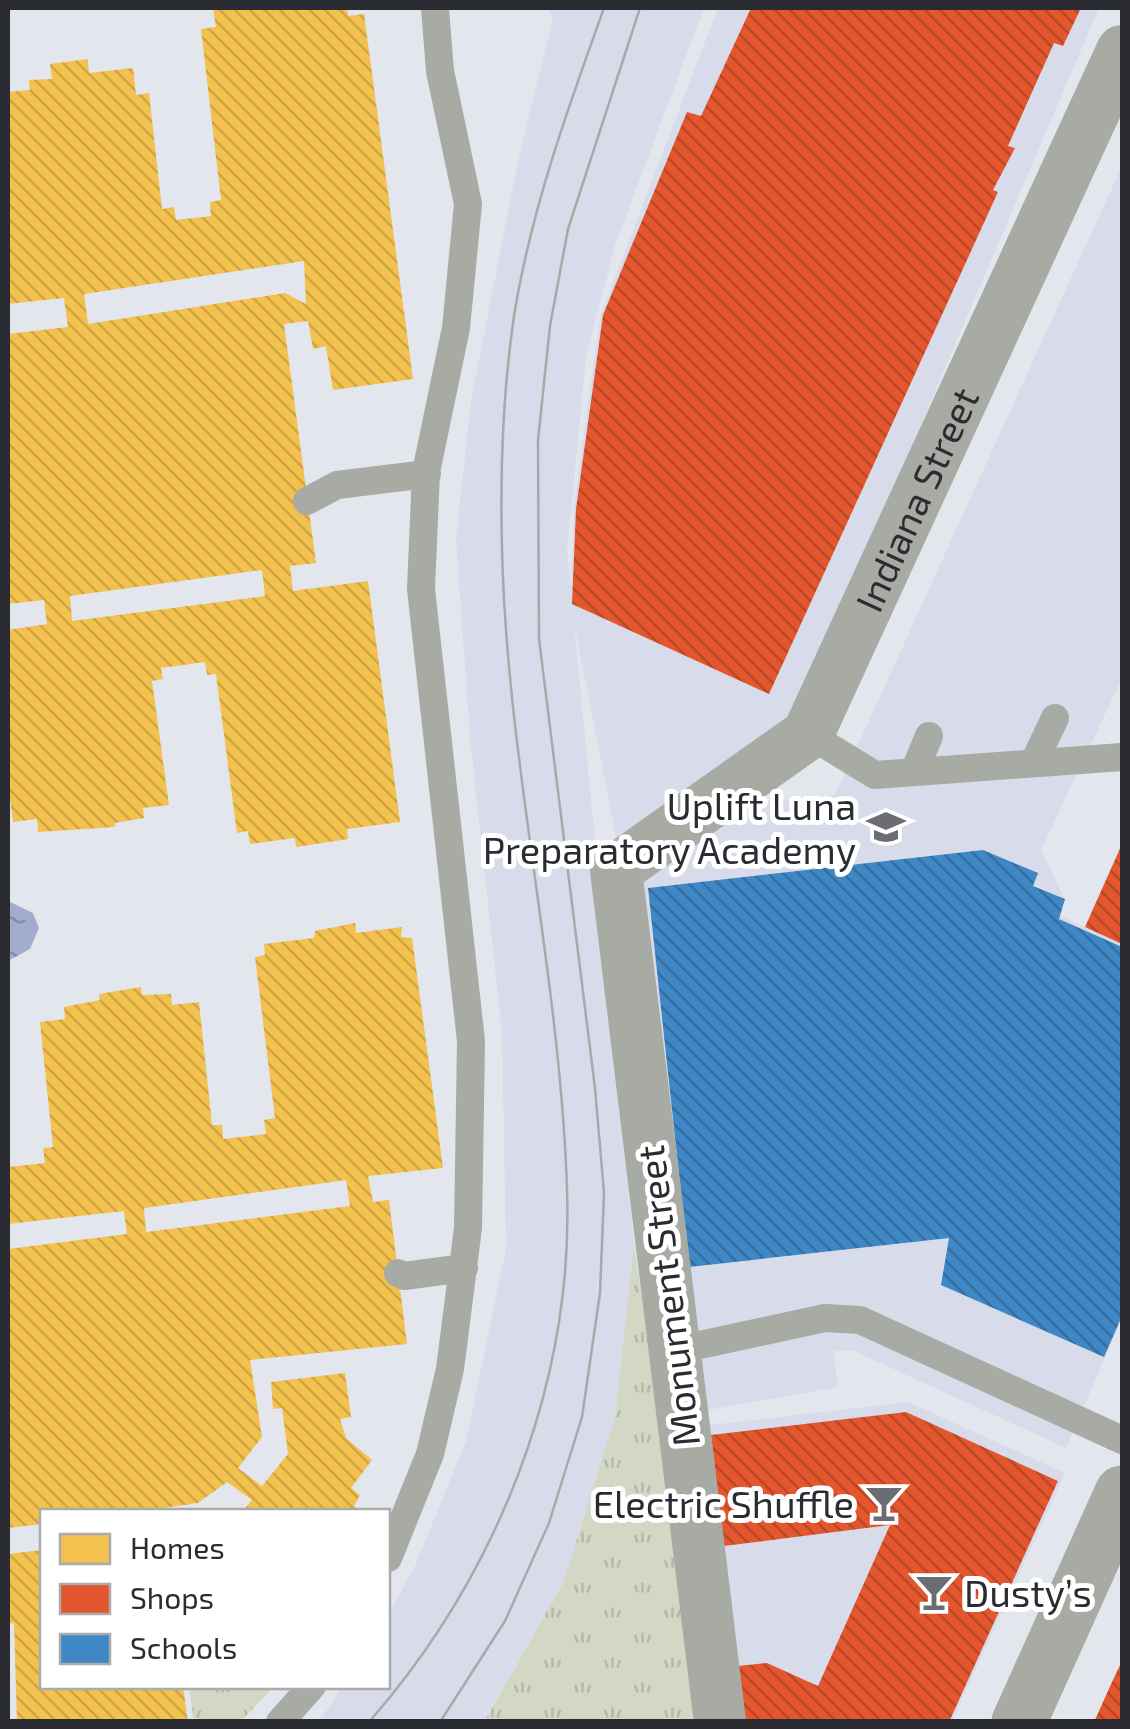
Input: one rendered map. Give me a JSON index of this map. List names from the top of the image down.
{
  "streets": {
    "street": ["Indiana Street", "Monument Street"]
  },
  "crossings": [
    ["Indiana Street", "Monument Street"]
  ],
  "places": {
    "school or university": ["Uplift Luna Preparatory Academy"],
    "bar": ["Electric Shuffle", "Dusty’s"]
  },
  "legend": ["Homes", "Shops", "Schools"]
}
